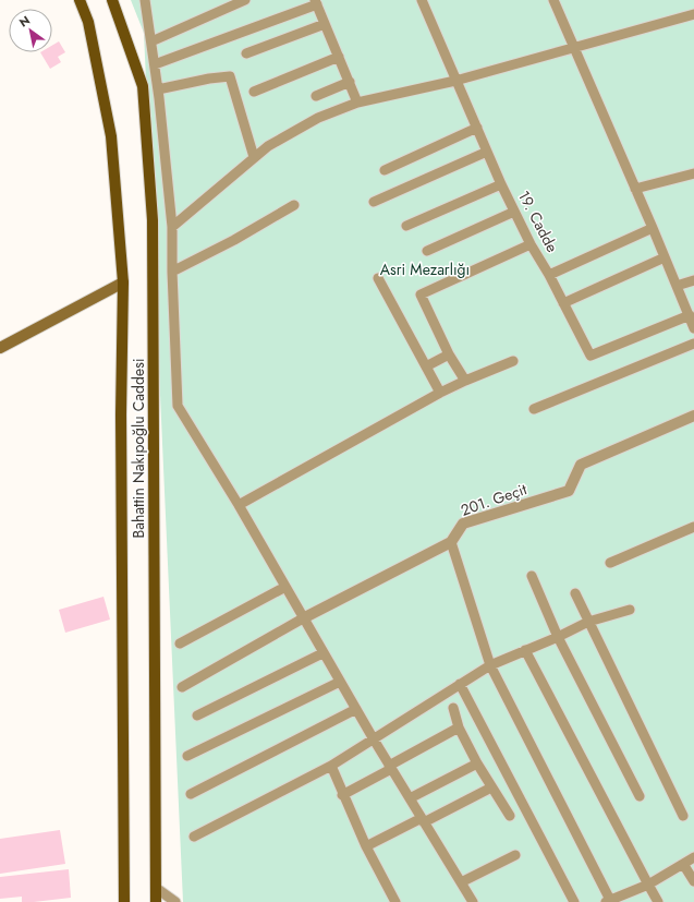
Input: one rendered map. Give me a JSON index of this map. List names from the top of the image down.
{
  "streets": {
    "main road": ["Bahattin Nakıpoğlu Caddesi"],
    "street": ["201. Geçit"],
    "lane": ["19. Cadde"]
  },
  "parks": ["Asri Mezarlığı"],
  "north": "top left"
}
